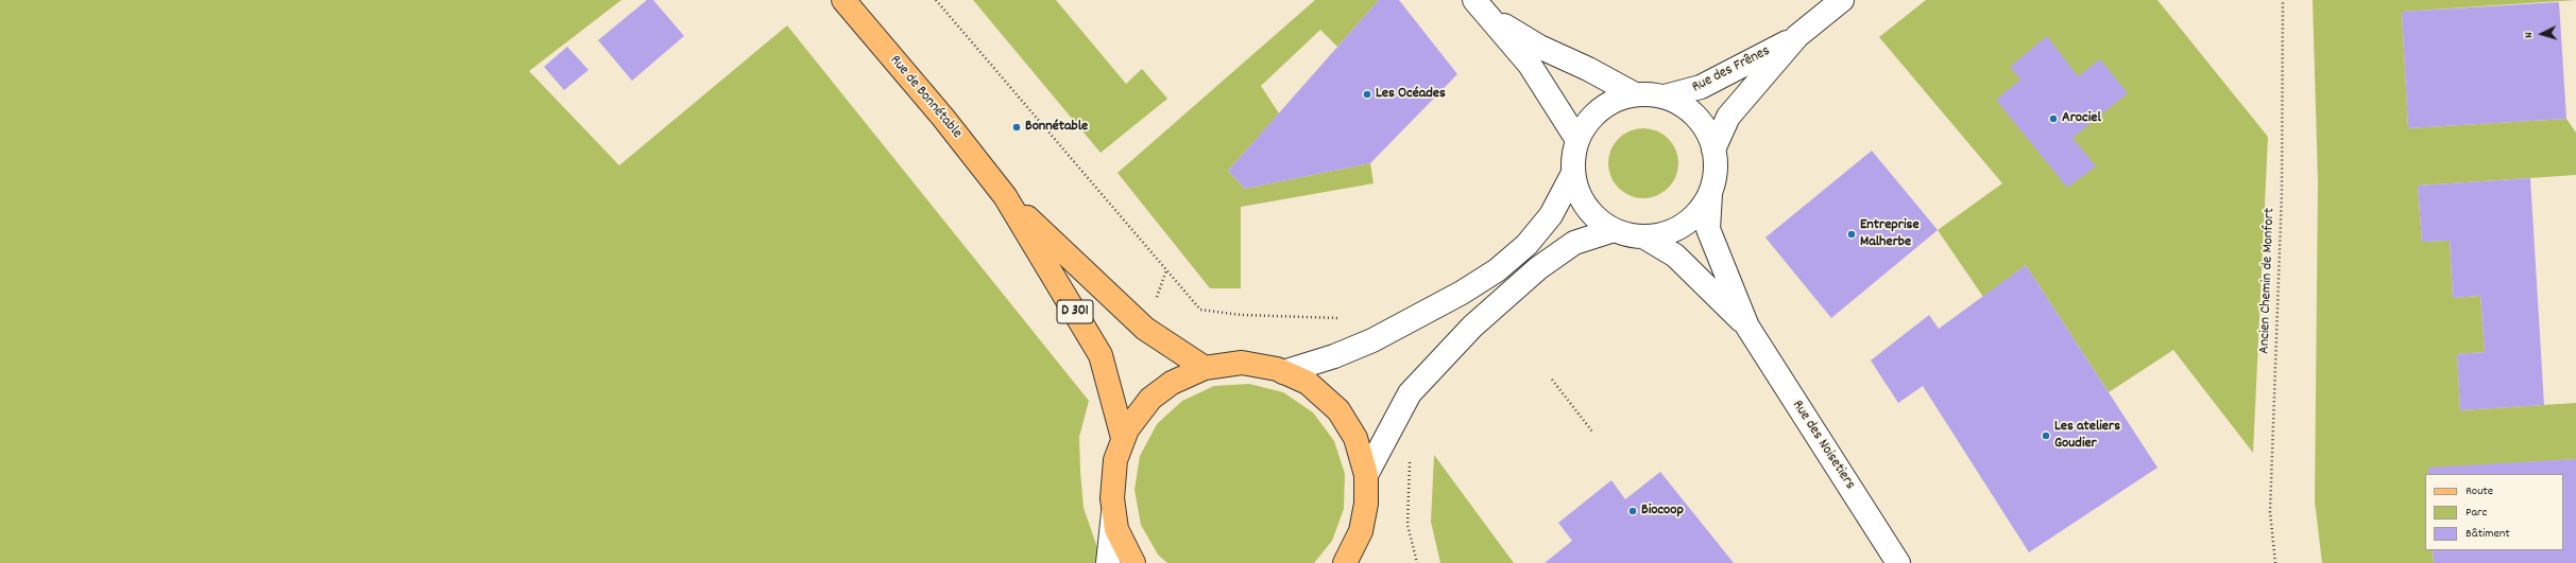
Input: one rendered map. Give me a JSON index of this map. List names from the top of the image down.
{
  "streets": {
    "main road": ["Rue de Bonnétable", "D 301"],
    "street": ["Rue des Frênes", "Rue des Noisetiers"],
    "path": ["Ancien Chemin de Monfort"]
  },
  "crossings": [
    ["Rue des Frênes", "Rue des Noisetiers"],
    ["Rue de Bonnétable", "D 301"]
  ],
  "places": [
    "Les Océades",
    "Arociel",
    "Bonnétable",
    "Entreprise Malherbe",
    "Les ateliers Goudier",
    "Biocoop"
  ],
  "legend": ["Route", "Parc", "Bâtiment"],
  "north": "left"
}
